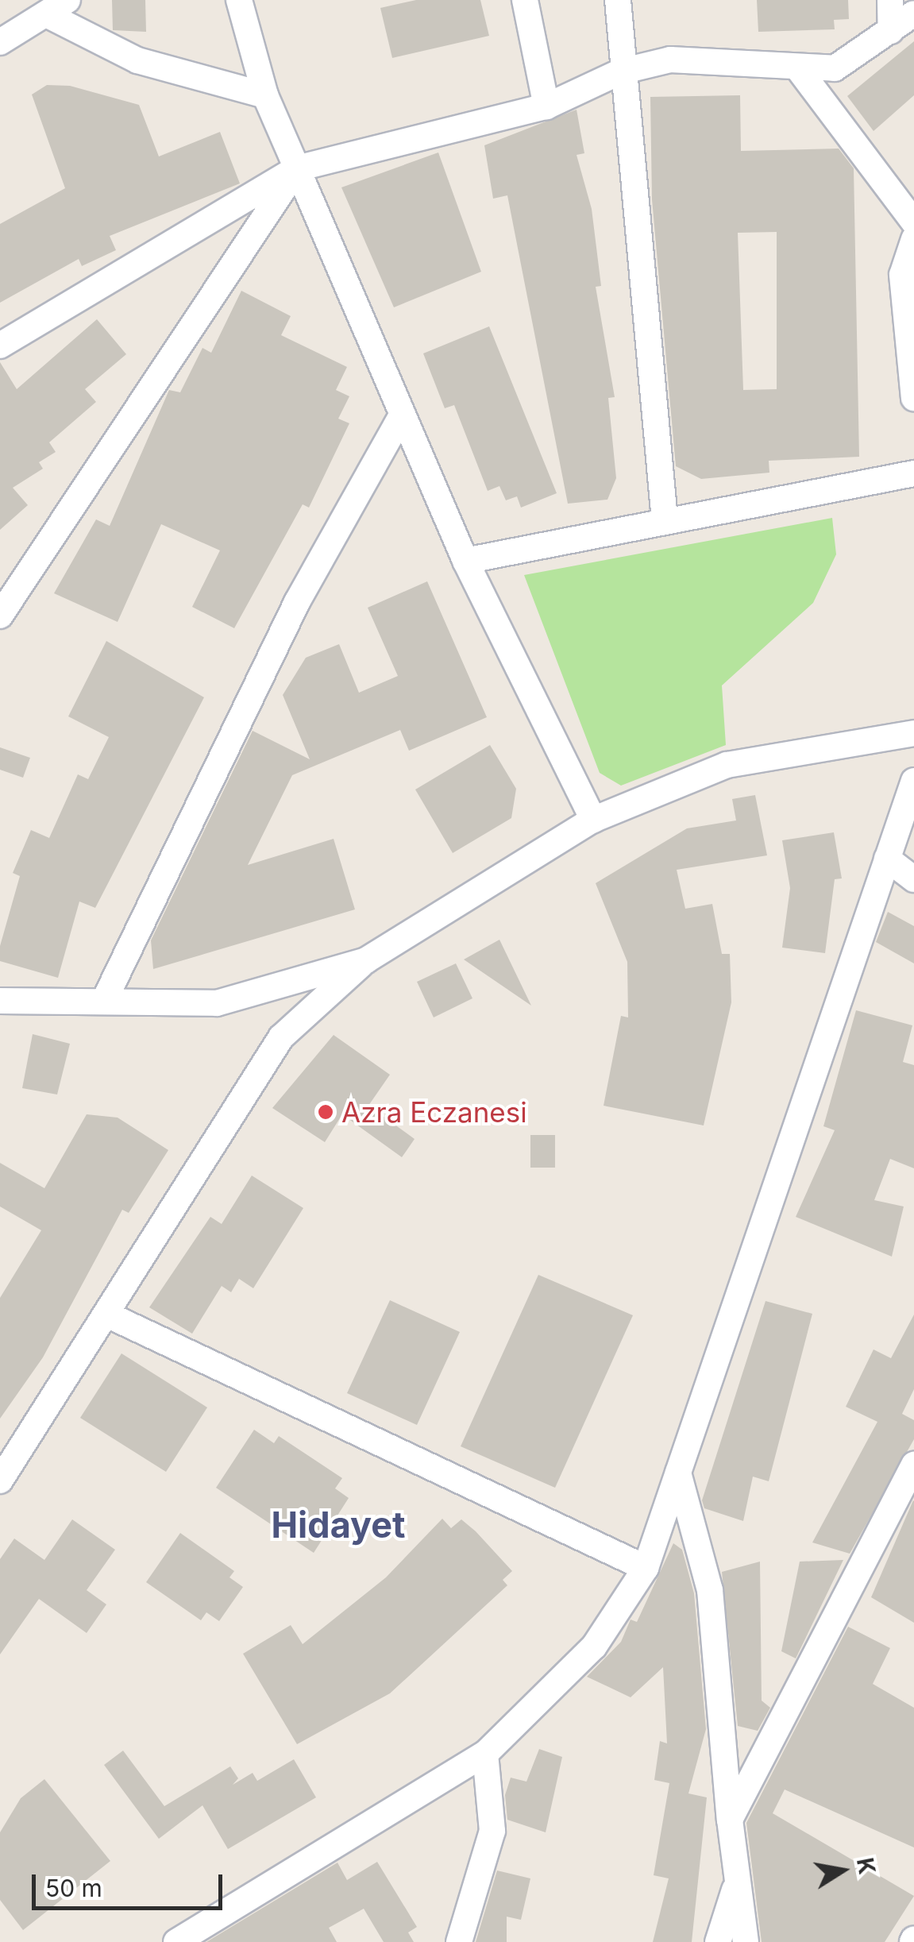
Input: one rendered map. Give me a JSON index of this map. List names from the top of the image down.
{
  "districts": ["Hidayet"],
  "places": ["Azra Eczanesi"],
  "scale_bar": "50 m",
  "north": "right"
}
